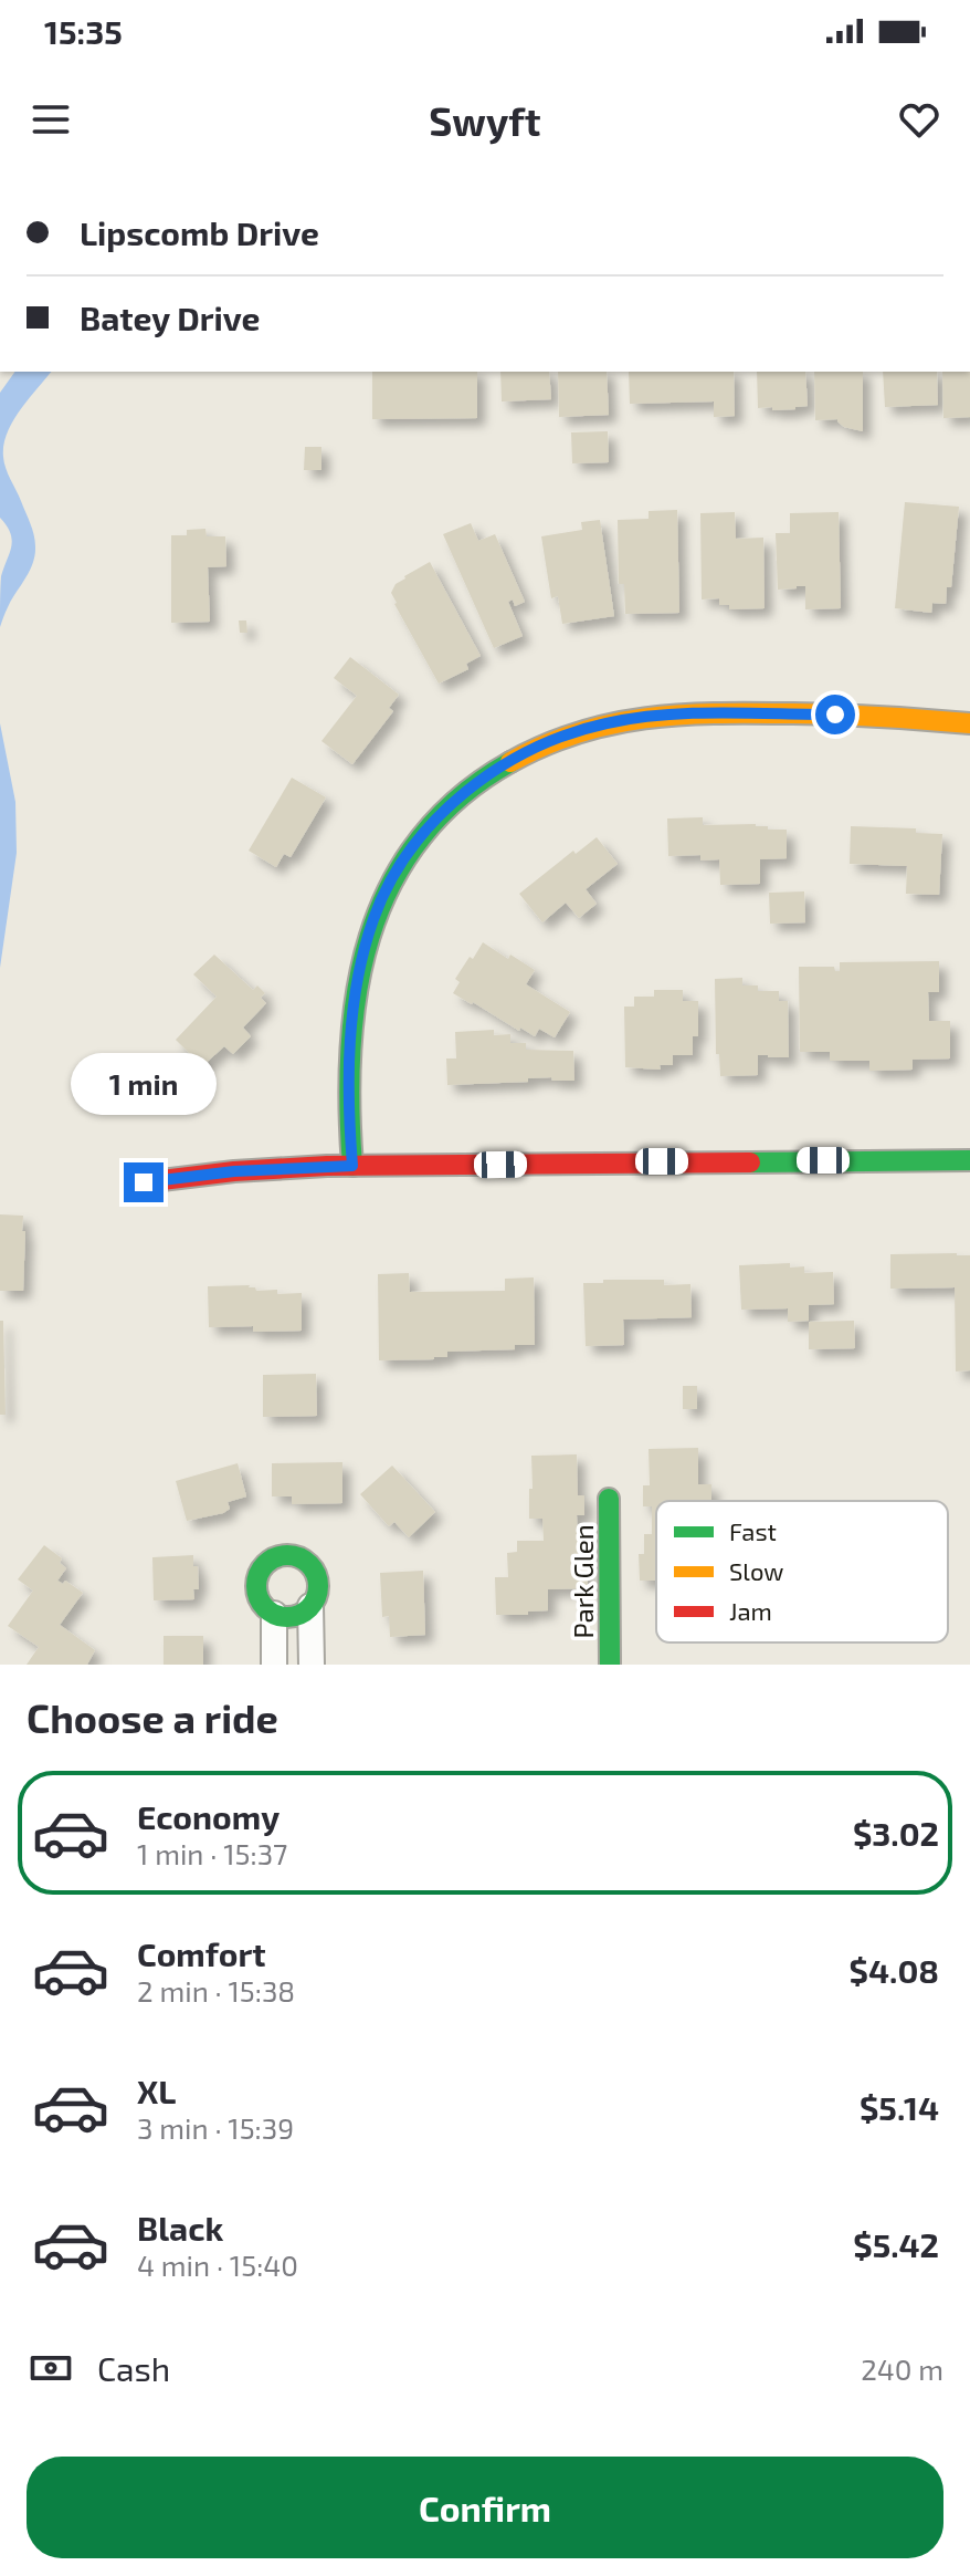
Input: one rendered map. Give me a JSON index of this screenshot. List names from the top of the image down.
{
  "streets": {
    "street": ["Park Glen"]
  },
  "legend": ["Fast", "Slow", "Jam"],
  "page": {
    "status": "15:35",
    "header": "Swyft",
    "banner": ["Lipscomb Drive", "Batey Drive"],
    "bubble": "1 min",
    "heading": "Choose a ride",
    "list": [
      {
        "name": "Economy",
        "note": "1 min · 15:37",
        "value": "$3.02"
      },
      {
        "name": "Comfort",
        "note": "2 min · 15:38",
        "value": "$4.08"
      },
      {
        "name": "XL",
        "note": "3 min · 15:39",
        "value": "$5.14"
      },
      {
        "name": "Black",
        "note": "4 min · 15:40",
        "value": "$5.42"
      }
    ],
    "pay": ["Cash", "240 m"],
    "buttons": "Confirm"
  }
}
